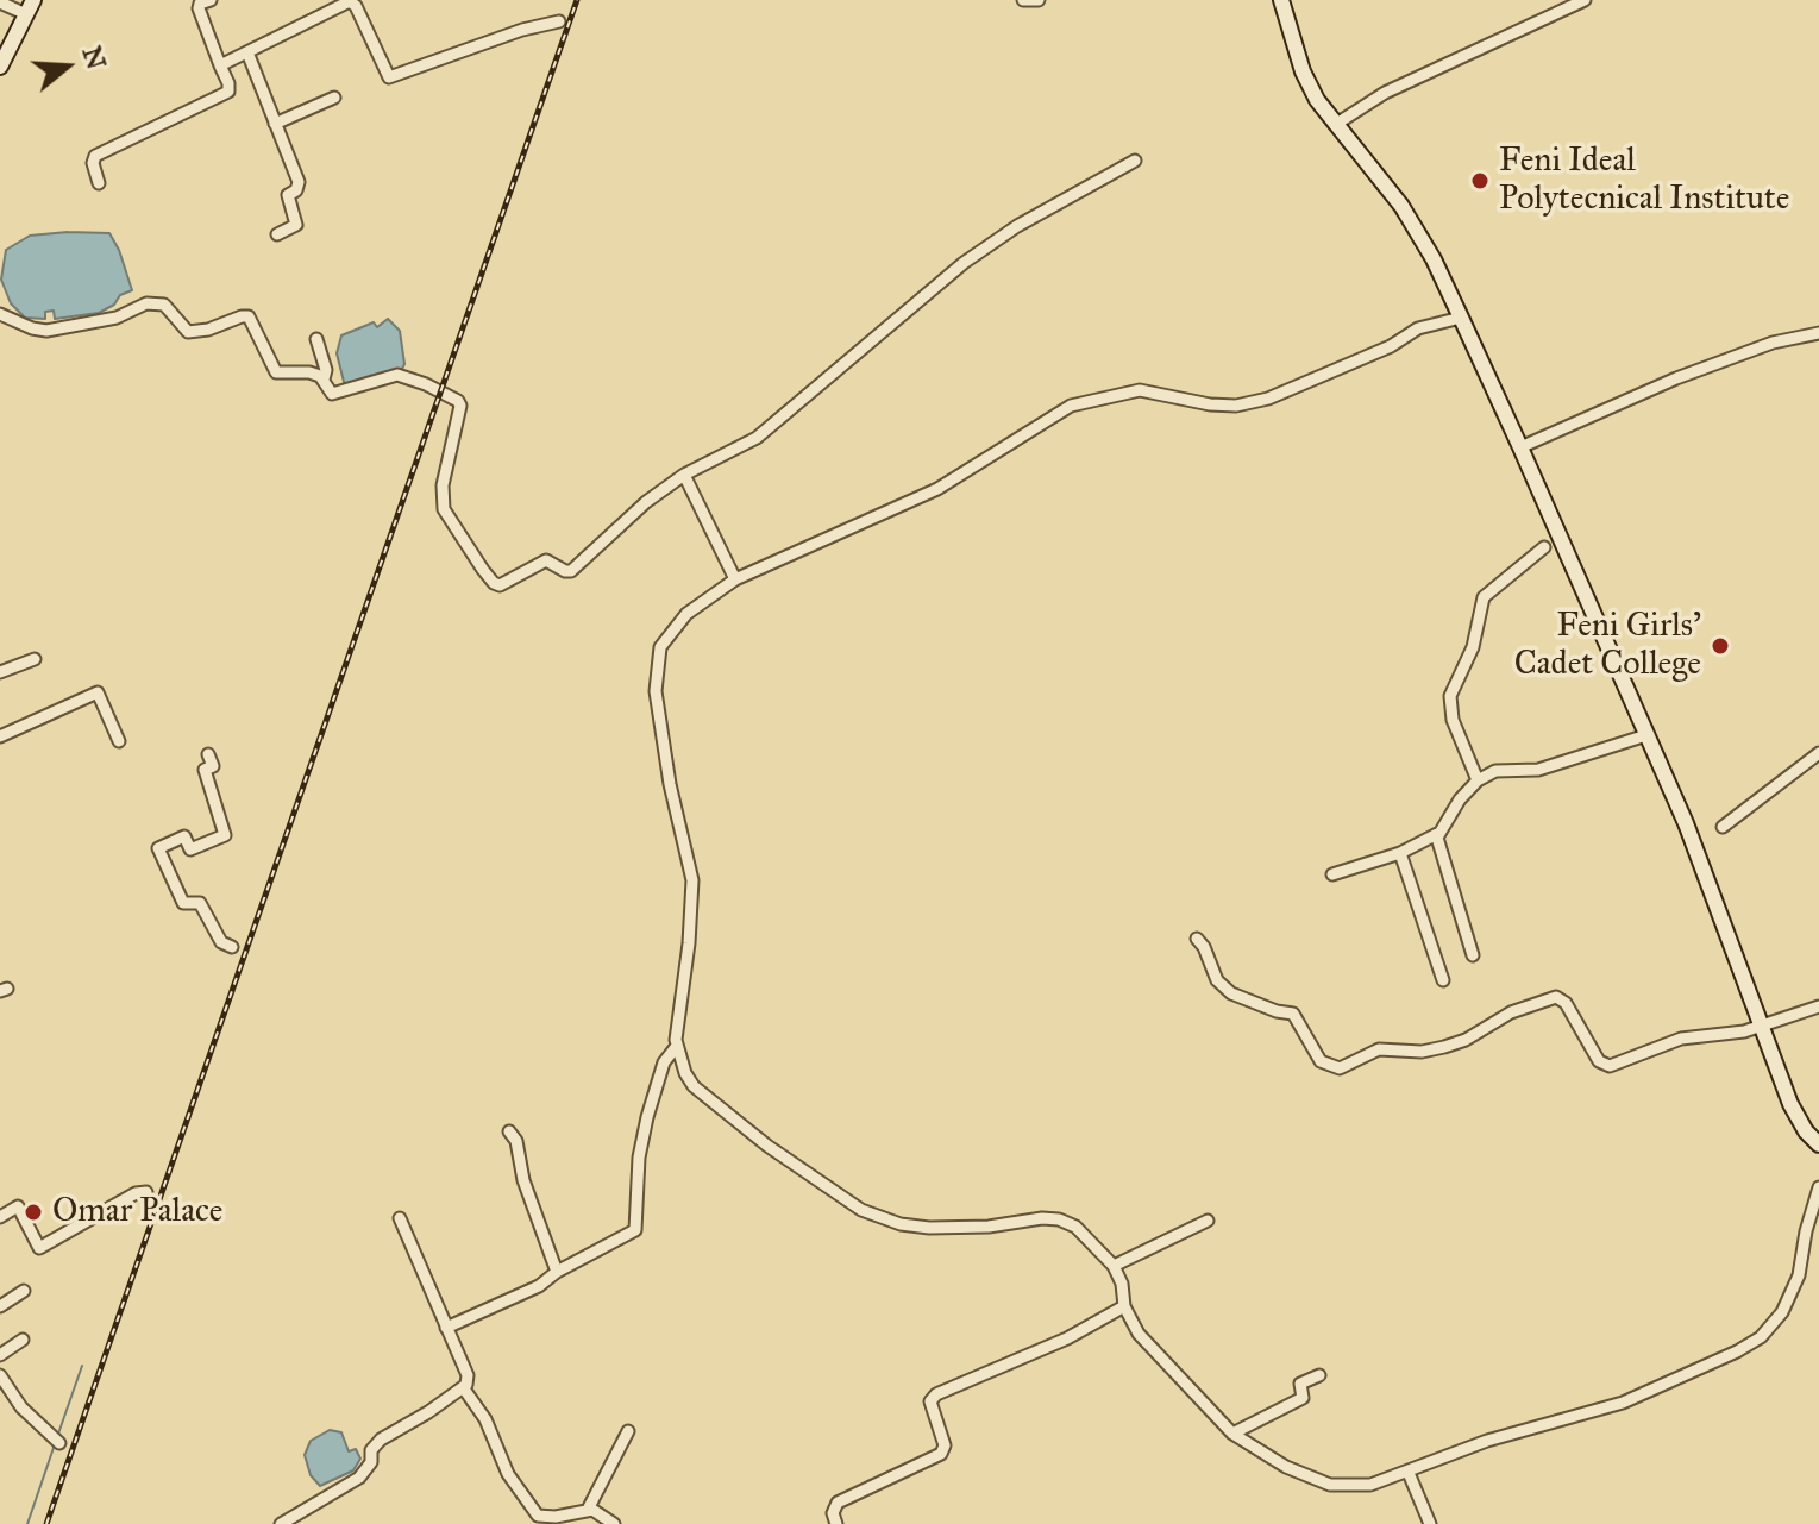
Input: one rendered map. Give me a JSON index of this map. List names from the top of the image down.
{
  "places": ["Feni Ideal Polytecnical Institute", "Feni Girls' Cadet College", "Omar Palace"],
  "north": "right"
}
